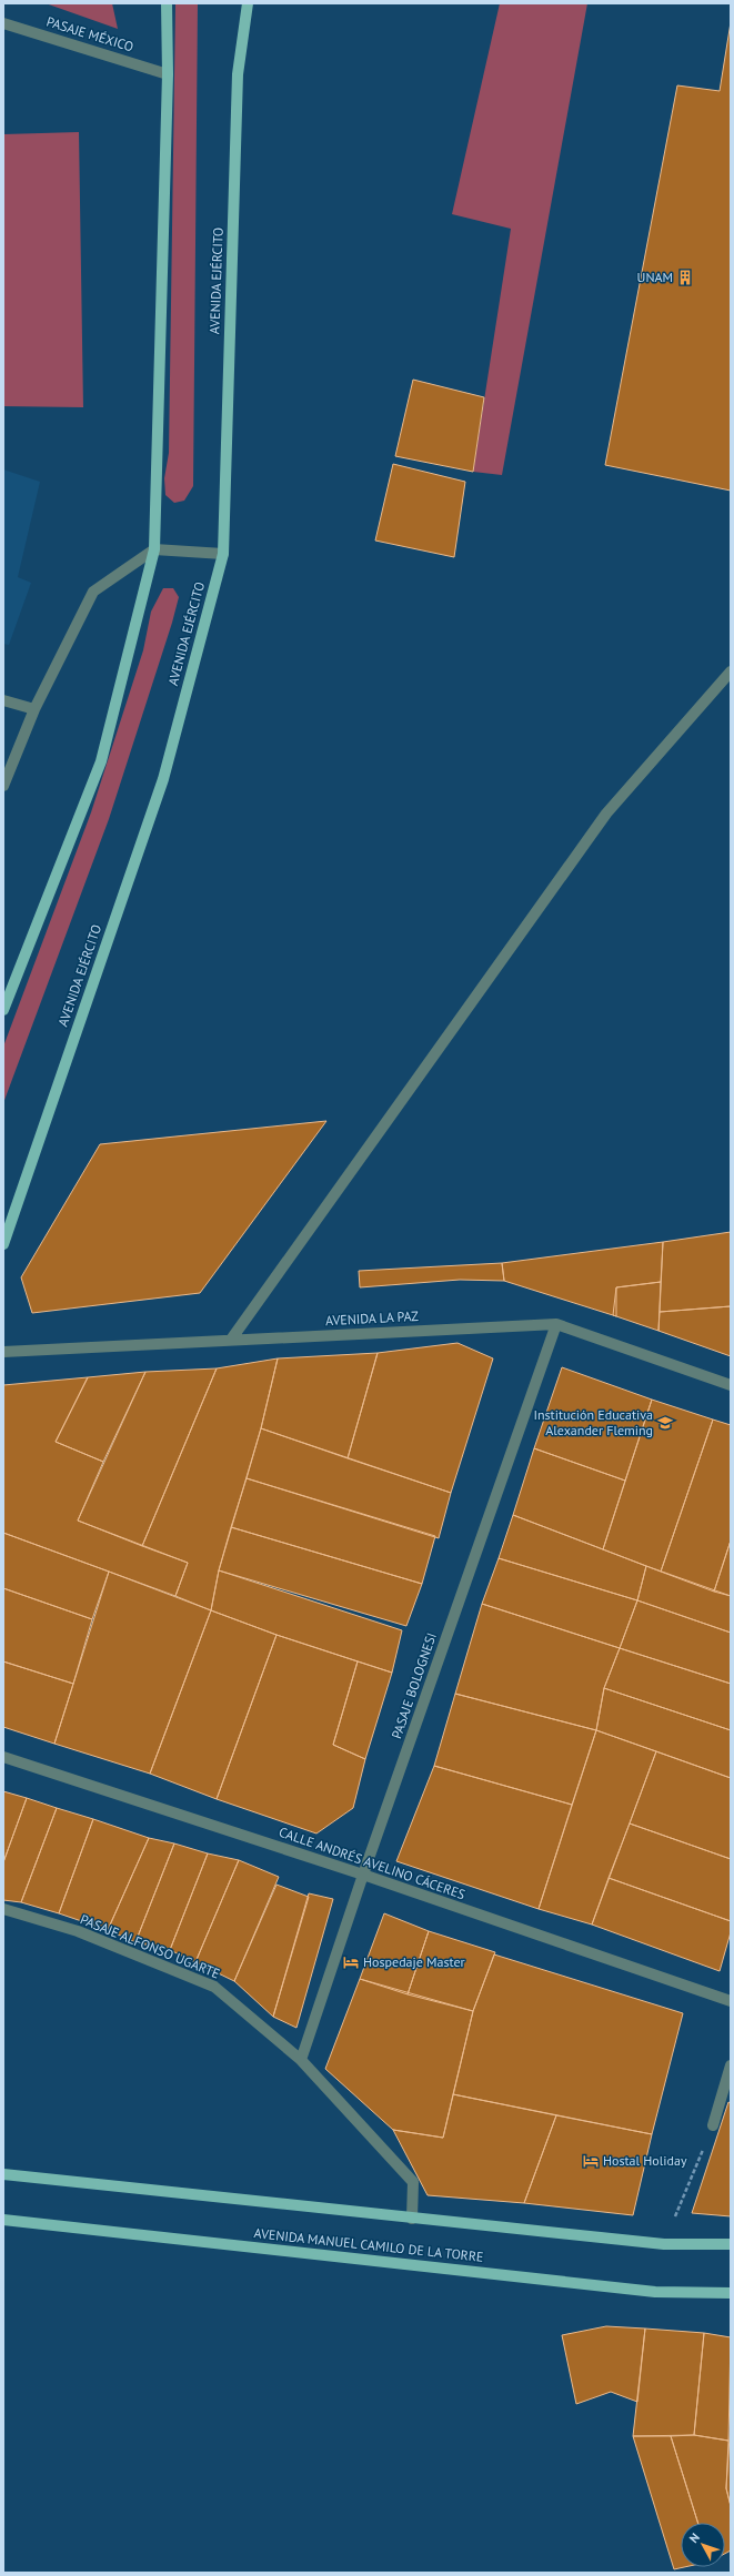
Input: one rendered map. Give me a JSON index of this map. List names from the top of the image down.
{
  "streets": {
    "main road": ["AVENIDA EJÉRCITO", "AVENIDA MANUEL CAMILO DE LA TORRE"],
    "street": [
      "PASAJE MÉXICO",
      "AVENIDA LA PAZ",
      "PASAJE BOLOGNESI",
      "CALLE ANDRÉS AVELINO CÁCERES",
      "PASAJE ALFONSO UGARTE"
    ]
  },
  "crossings": [
    ["AVENIDA LA PAZ", "PASAJE BOLOGNESI"],
    ["PASAJE BOLOGNESI", "CALLE ANDRÉS AVELINO CÁCERES"],
    ["PASAJE BOLOGNESI", "PASAJE ALFONSO UGARTE"]
  ],
  "places": {
    "building": ["UNAM"],
    "school or university": ["Institución Educativa Alexander Fleming"],
    "hotel": ["Hospedaje Master", "Hostal Holiday"]
  },
  "north": "top left"
}
